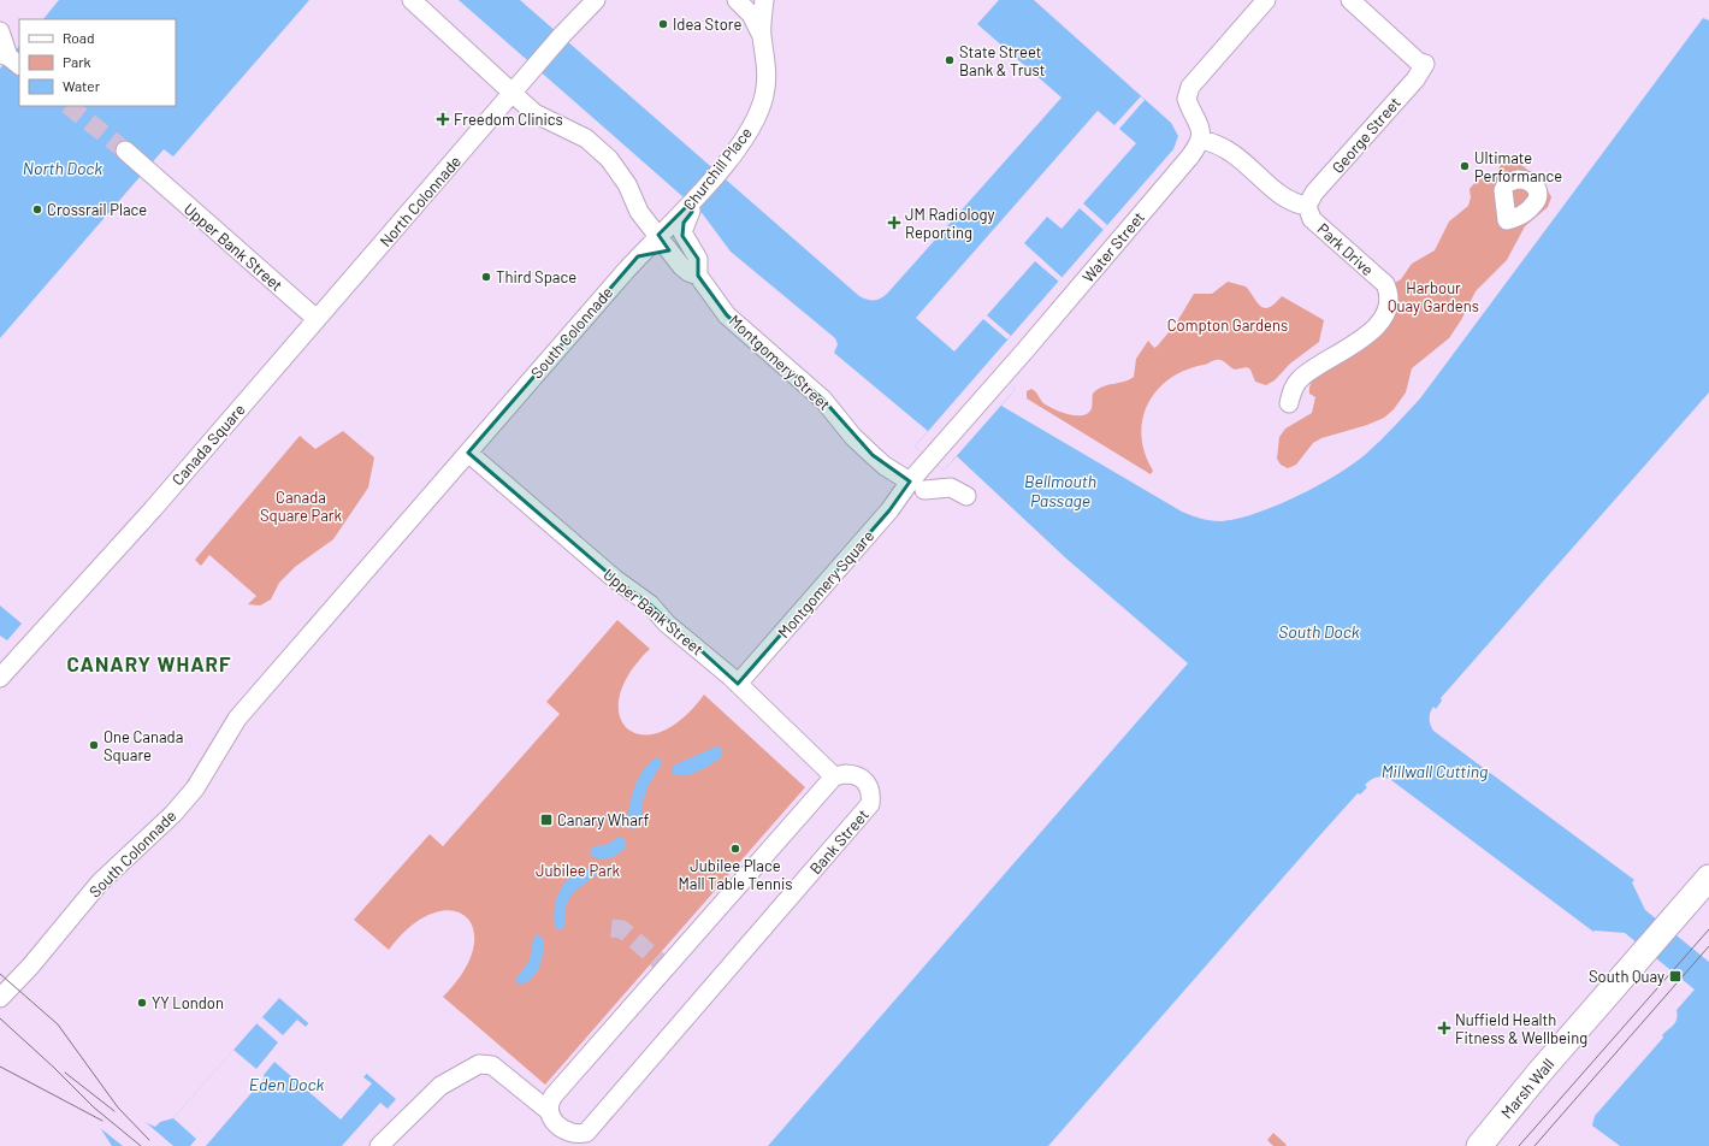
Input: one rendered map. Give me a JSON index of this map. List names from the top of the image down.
{
  "streets": {
    "street": [
      "George Street",
      "Churchill Place",
      "North Colonnade",
      "Upper Bank Street",
      "Water Street",
      "Park Drive",
      "South Colonnade",
      "Montgomery Street",
      "Canada Square",
      "Montgomery Square",
      "Bank Street",
      "Marsh Wall"
    ]
  },
  "crossings": [
    ["George Street", "Park Drive"],
    ["Churchill Place", "South Colonnade"],
    ["Churchill Place", "Montgomery Street"],
    ["North Colonnade", "Upper Bank Street"],
    ["North Colonnade", "Montgomery Street"],
    ["North Colonnade", "Canada Square"],
    ["Upper Bank Street", "South Colonnade"],
    ["Upper Bank Street", "Canada Square"],
    ["Upper Bank Street", "Montgomery Square"],
    ["Upper Bank Street", "Bank Street"],
    ["Water Street", "Park Drive"],
    ["Water Street", "Montgomery Street"],
    ["Water Street", "Montgomery Square"],
    ["South Colonnade", "Montgomery Street"],
    ["Montgomery Street", "Montgomery Square"]
  ],
  "districts": ["CANARY WHARF"],
  "water": [
    "North Dock",
    "Bellmouth Passage",
    "South Dock",
    "Millwall Cutting",
    "Eden Dock"
  ],
  "parks": [
    "Harbour Quay Gardens",
    "Compton Gardens",
    "Canada Square Park",
    "Jubilee Park"
  ],
  "places": {
    "other": [
      "Idea Store",
      "State Street Bank & Trust",
      "Ultimate Performance",
      "Crossrail Place",
      "Third Space",
      "One Canada Square",
      "Jubilee Place Mall Table Tennis",
      "YY London"
    ],
    "health": ["Freedom Clinics", "JM Radiology Reporting", "Nuffield Health Fitness & Wellbeing"],
    "transit": ["Canary Wharf", "South Quay"]
  },
  "legend": ["Road", "Park", "Water"]
}
